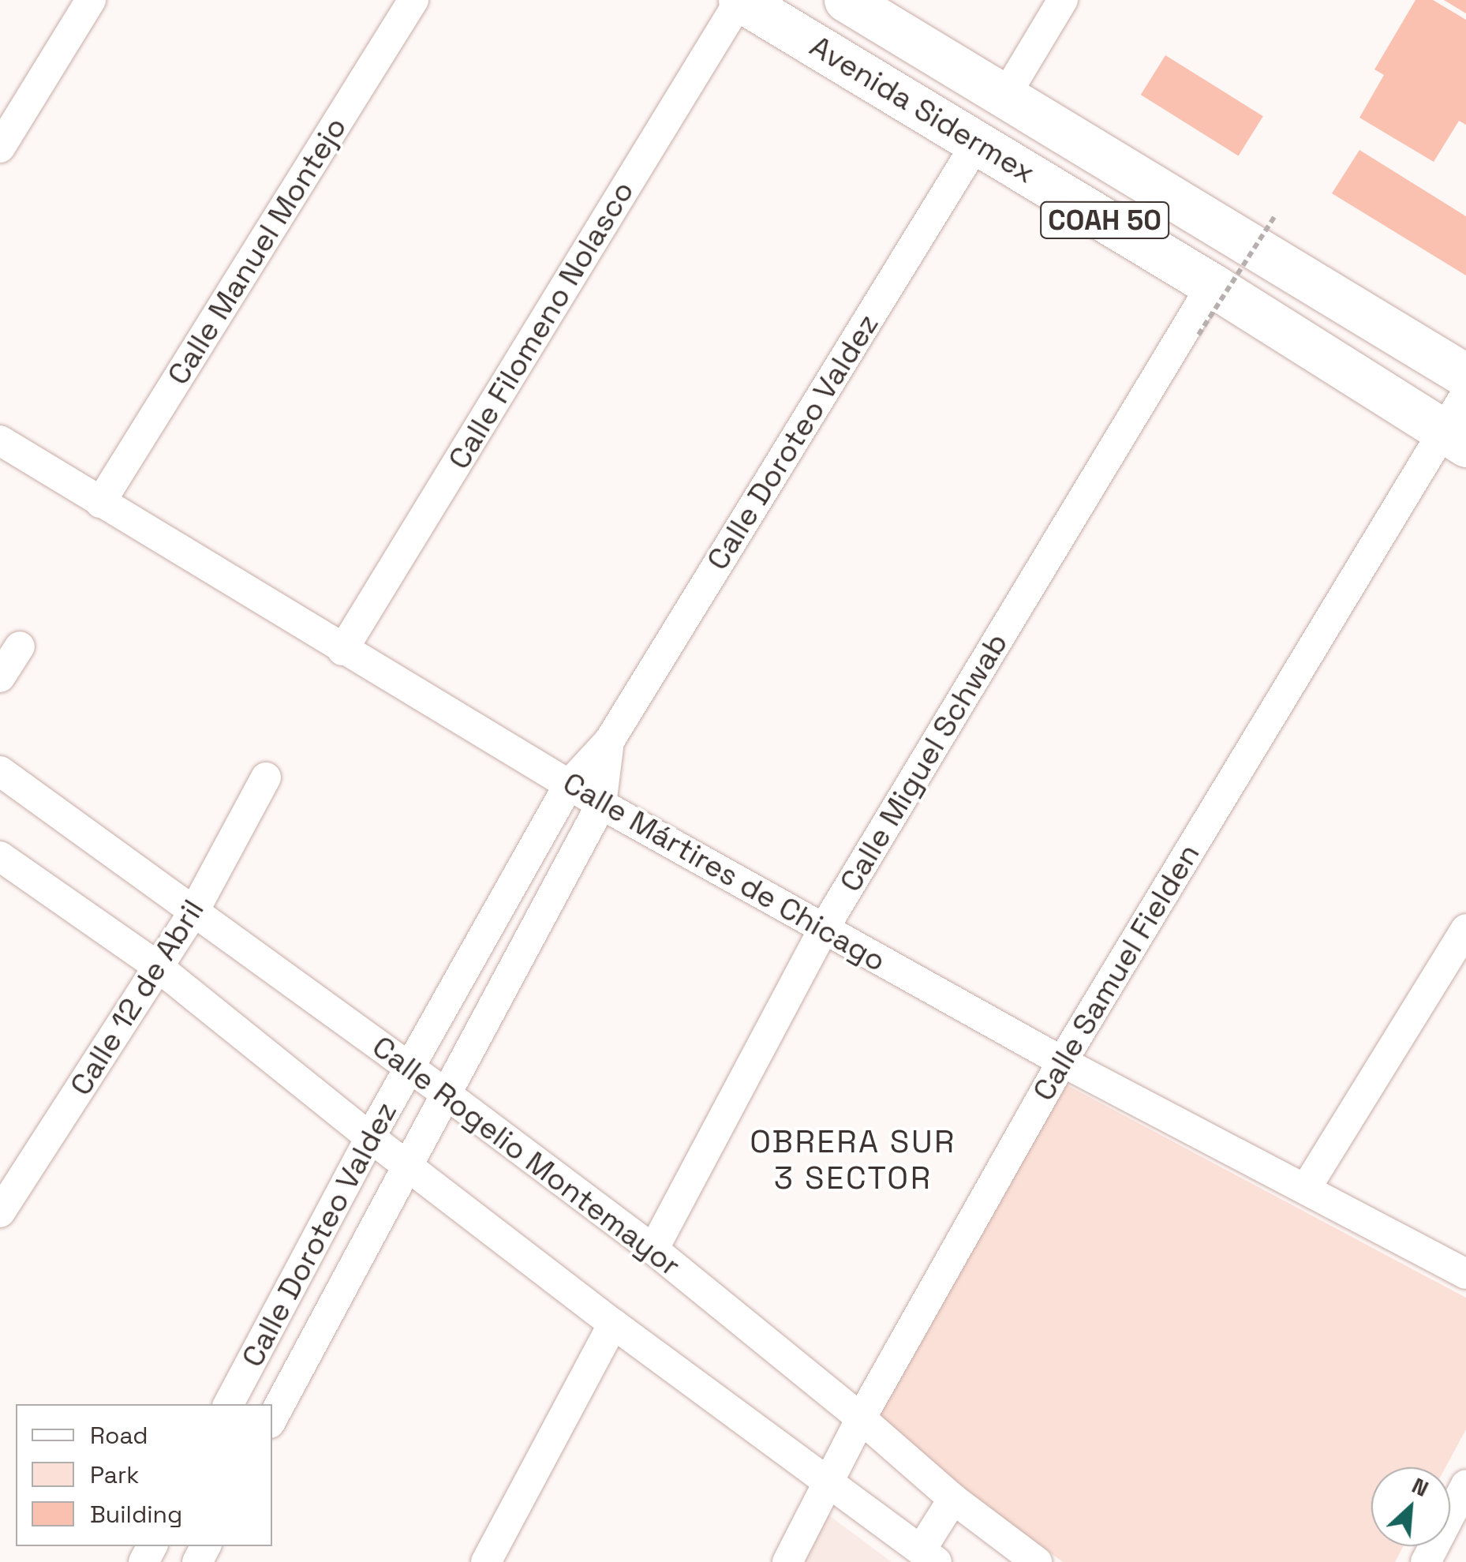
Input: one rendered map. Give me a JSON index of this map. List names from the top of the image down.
{
  "streets": {
    "main road": ["Avenida Sidermex", "COAH 50"],
    "street": [
      "Calle Manuel Montejo",
      "Calle Filomeno Nolasco",
      "Calle Doroteo Valdez",
      "Calle Miguel Schwab",
      "Calle Mártires de Chicago",
      "Calle Samuel Fielden",
      "Calle 12 de Abril",
      "Calle Rogelio Montemayor"
    ]
  },
  "crossings": [
    ["Avenida Sidermex", "Calle Filomeno Nolasco"],
    ["Avenida Sidermex", "Calle Doroteo Valdez"],
    ["Avenida Sidermex", "Calle Miguel Schwab"],
    ["Avenida Sidermex", "Calle Samuel Fielden"],
    ["Calle Manuel Montejo", "Calle Mártires de Chicago"],
    ["Calle Filomeno Nolasco", "Calle Mártires de Chicago"],
    ["Calle Doroteo Valdez", "Calle Mártires de Chicago"],
    ["Calle Doroteo Valdez", "Calle Rogelio Montemayor"],
    ["Calle Miguel Schwab", "Calle Mártires de Chicago"],
    ["Calle Miguel Schwab", "Calle Rogelio Montemayor"],
    ["Calle Mártires de Chicago", "Calle Samuel Fielden"],
    ["Calle Samuel Fielden", "Calle Rogelio Montemayor"],
    ["Calle 12 de Abril", "Calle Rogelio Montemayor"]
  ],
  "districts": ["OBRERA SUR 3 SECTOR"],
  "legend": ["Road", "Park", "Building"],
  "north": "top right"
}
